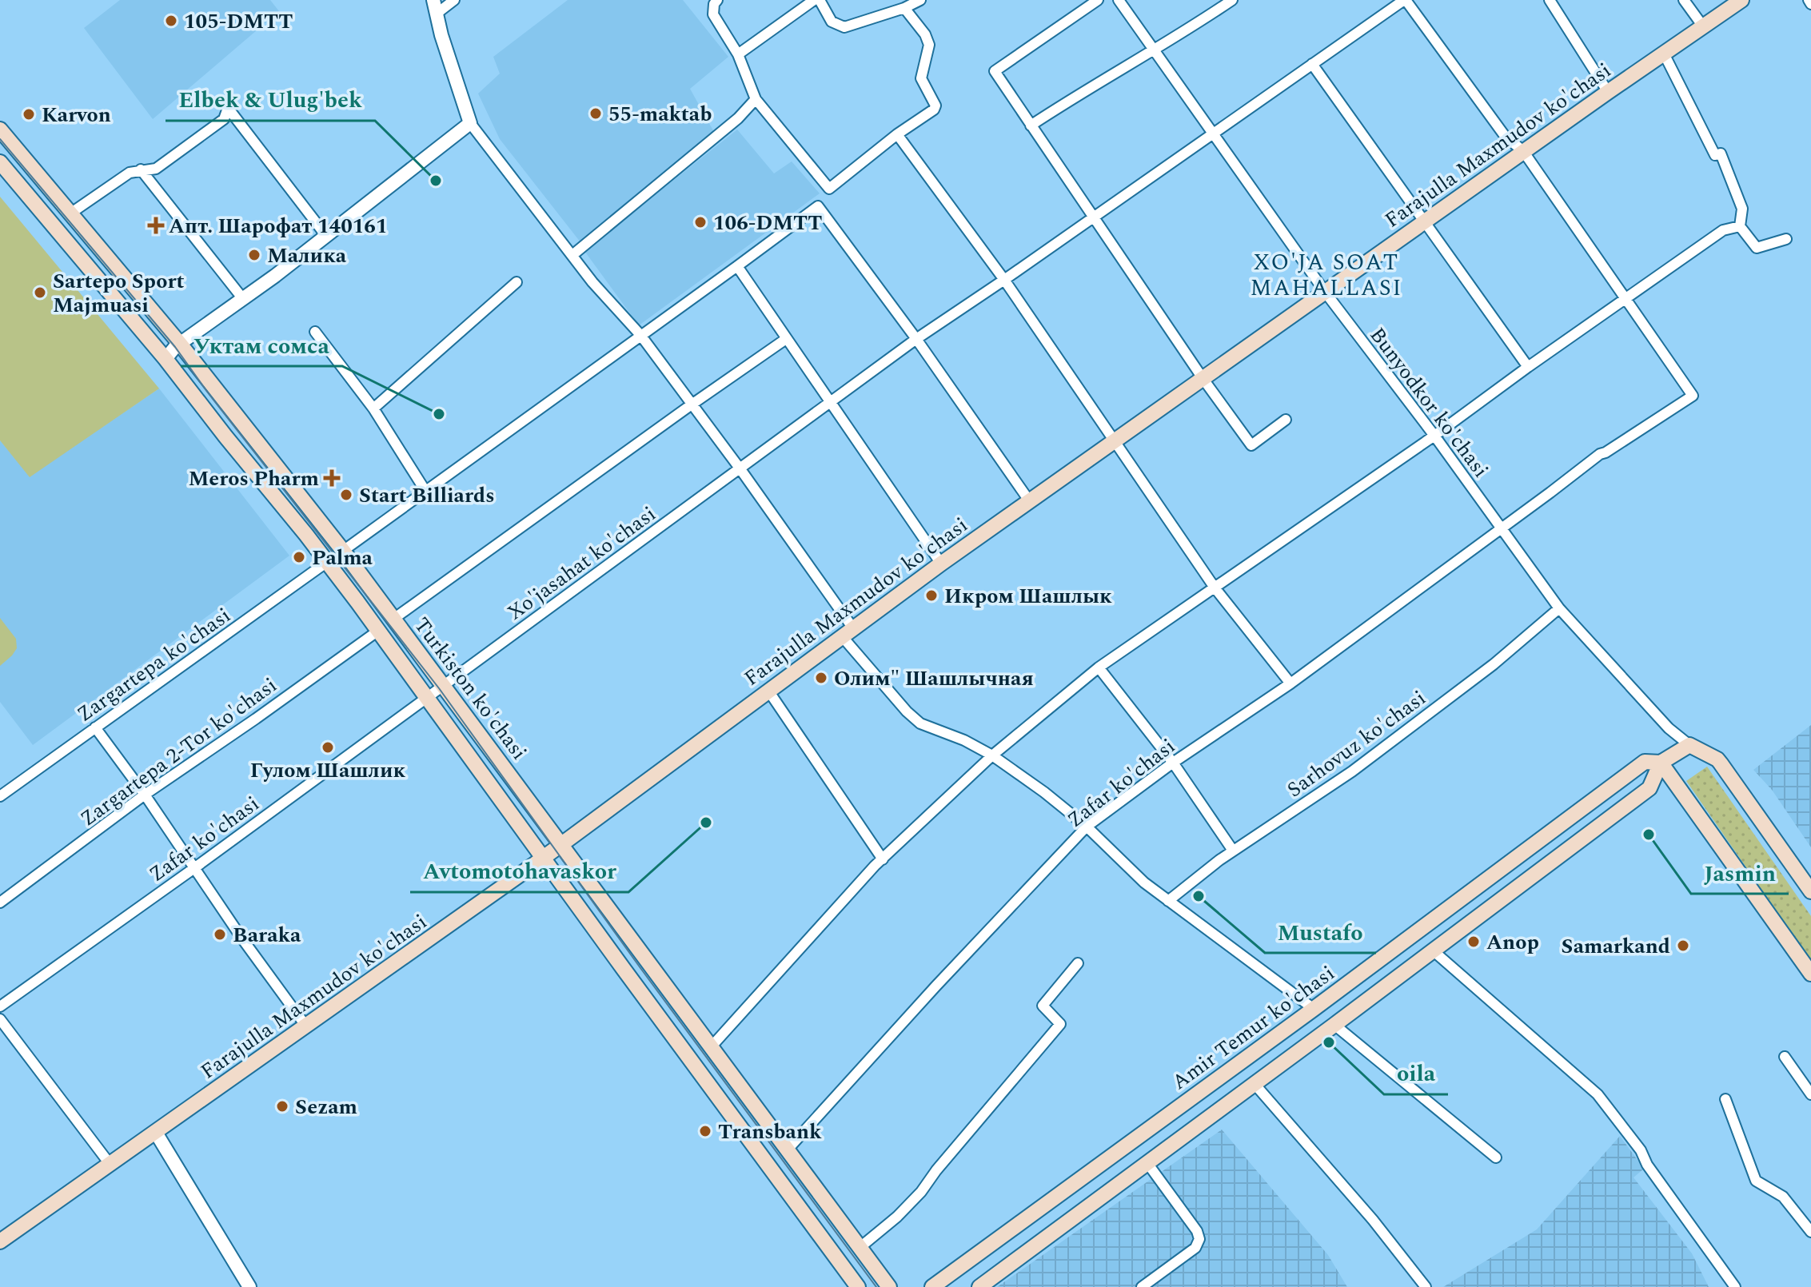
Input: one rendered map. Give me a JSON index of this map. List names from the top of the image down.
{
  "streets": {
    "main road": ["Farajulla Maxmudov ko'chasi", "Turkiston ko'chasi", "Amir Temur ko'chasi"],
    "street": [
      "Bunyodkor ko'chasi",
      "Xo'jasahat ko'chasi",
      "Zargartepa ko'chasi",
      "Sarhovuz ko'chasi",
      "Zargartepa 2-Tor ko'chasi",
      "Zafar ko'chasi"
    ]
  },
  "crossings": [
    ["Farajulla Maxmudov ko'chasi", "Bunyodkor ko'chasi"],
    ["Farajulla Maxmudov ko'chasi", "Turkiston ko'chasi"],
    ["Bunyodkor ko'chasi", "Xo'jasahat ko'chasi"],
    ["Bunyodkor ko'chasi", "Sarhovuz ko'chasi"],
    ["Bunyodkor ko'chasi", "Zafar ko'chasi"],
    ["Bunyodkor ko'chasi", "Amir Temur ko'chasi"],
    ["Xo'jasahat ko'chasi", "Turkiston ko'chasi"],
    ["Xo'jasahat ko'chasi", "Zafar ko'chasi"],
    ["Zargartepa ko'chasi", "Turkiston ko'chasi"],
    ["Turkiston ko'chasi", "Zargartepa 2-Tor ko'chasi"],
    ["Turkiston ko'chasi", "Zafar ko'chasi"]
  ],
  "districts": ["XO'JA SOAT MAHALLASI"],
  "places": {
    "other": [
      "105-DMTT",
      "55-maktab",
      "Karvon",
      "Elbek & Ulug'bek",
      "106-DMTT",
      "Малика",
      "Sartepo Sport Majmuasi",
      "Уктам сомса",
      "Start Billiards",
      "Palma",
      "Икром Шашлык",
      "Олим\" Шашлычная",
      "Гулом Шашлик",
      "Avtomotohavaskor",
      "Jasmin",
      "Mustafo",
      "Baraka",
      "Anop",
      "Samarkand",
      "oila",
      "Sezam",
      "Transbank"
    ],
    "health": ["Апт. Шарофат 140161", "Meros Pharm"]
  }
}
